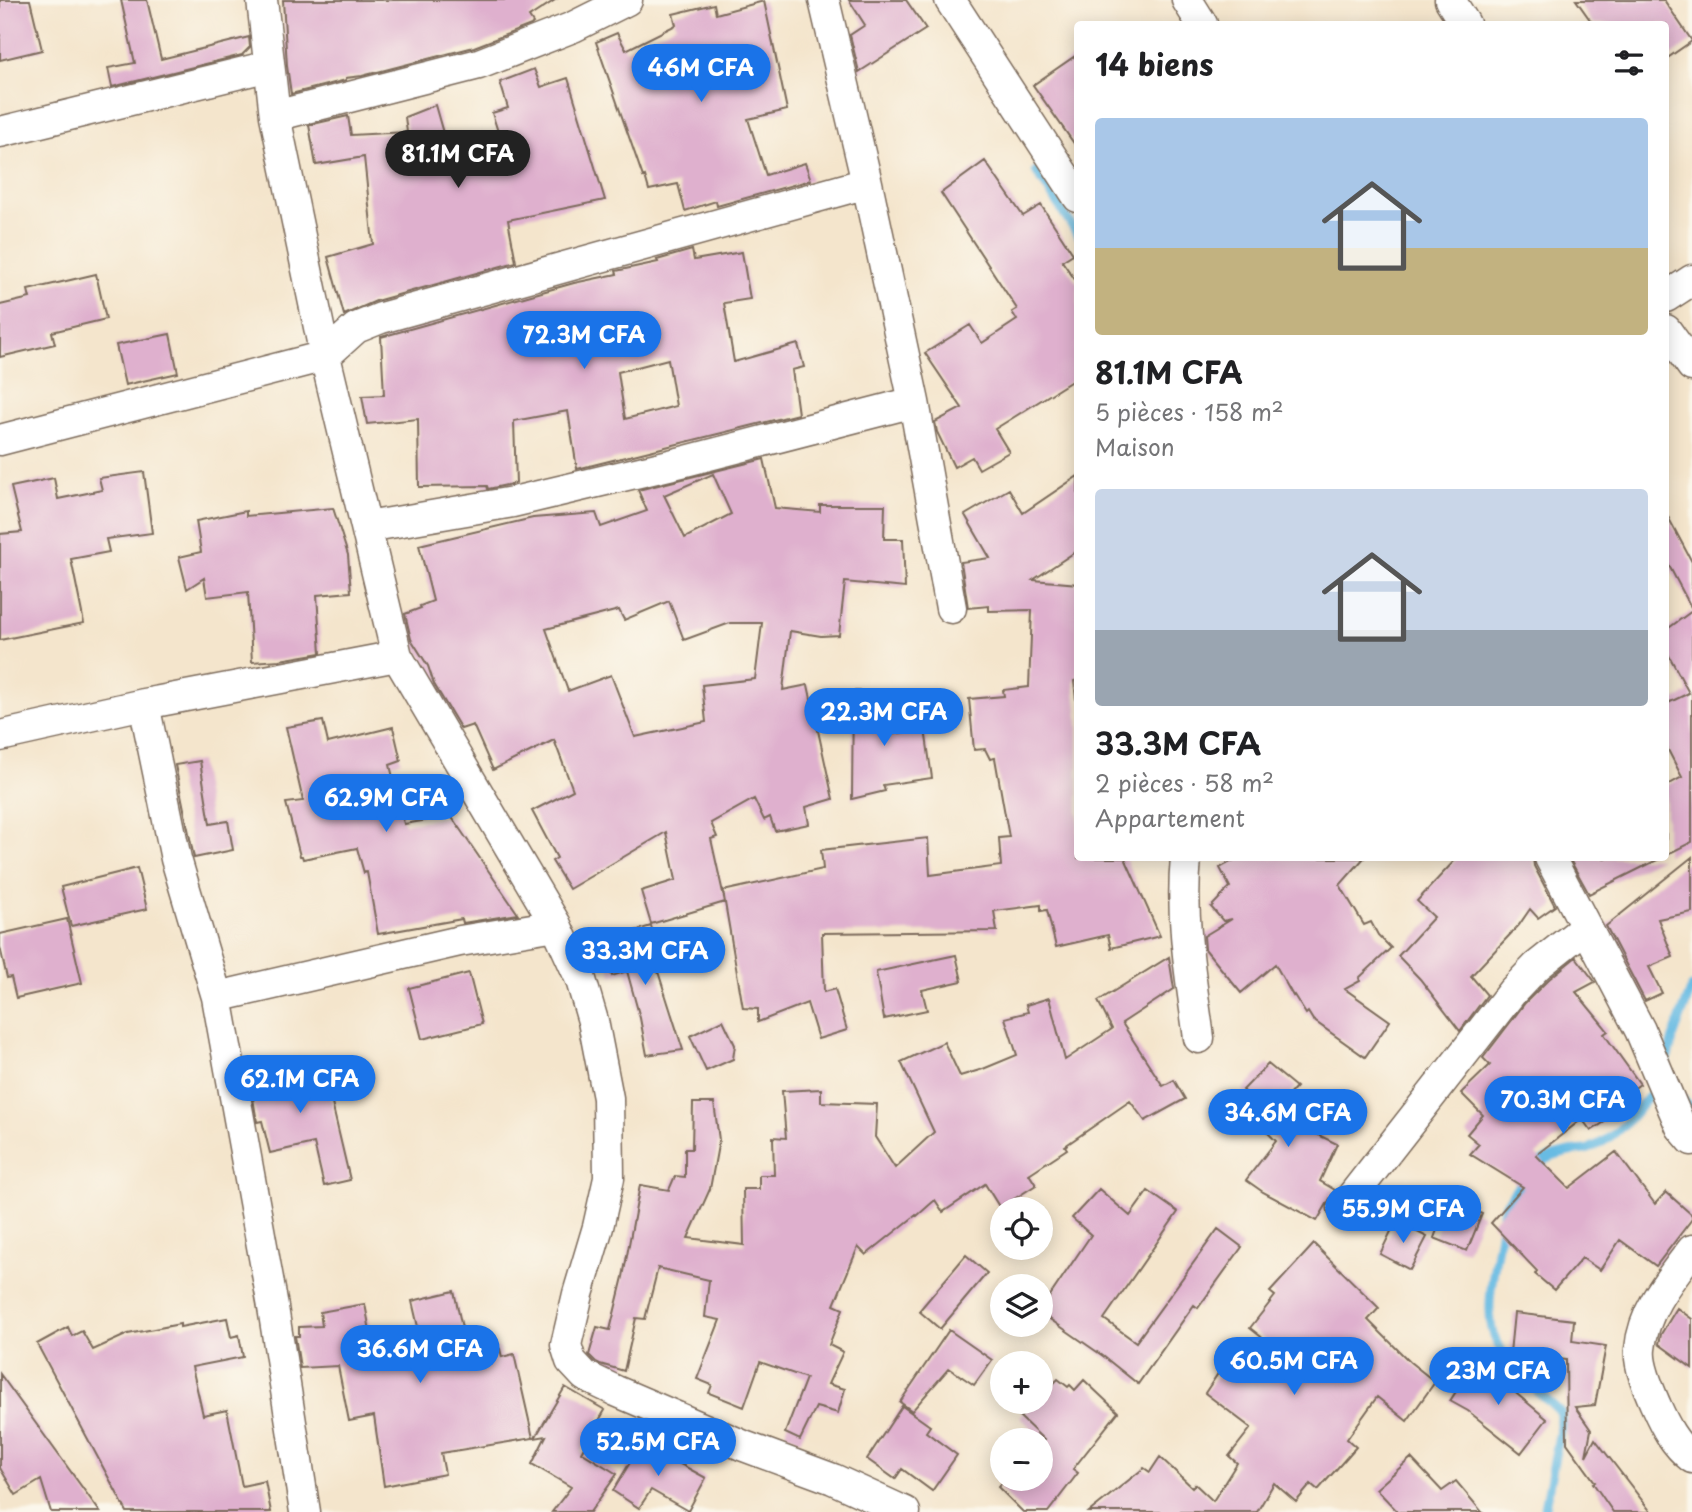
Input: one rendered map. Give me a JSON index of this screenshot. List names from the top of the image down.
{
  "page": {
    "heading": "14 biens",
    "price": [
      "46M CFA",
      "81.1M CFA",
      "72.3M CFA",
      "22.3M CFA",
      "62.9M CFA",
      "33.3M CFA",
      "62.1M CFA",
      "70.3M CFA",
      "34.6M CFA",
      "55.9M CFA",
      "36.6M CFA",
      "60.5M CFA",
      "23M CFA",
      "52.5M CFA"
    ],
    "list": [
      {
        "name": "81.1M CFA",
        "note": "5 pièces · 158 m² · Maison"
      },
      {
        "name": "33.3M CFA",
        "note": "2 pièces · 58 m² · Appartement"
      }
    ],
    "map_buttons": ["+", "−"]
  }
}
